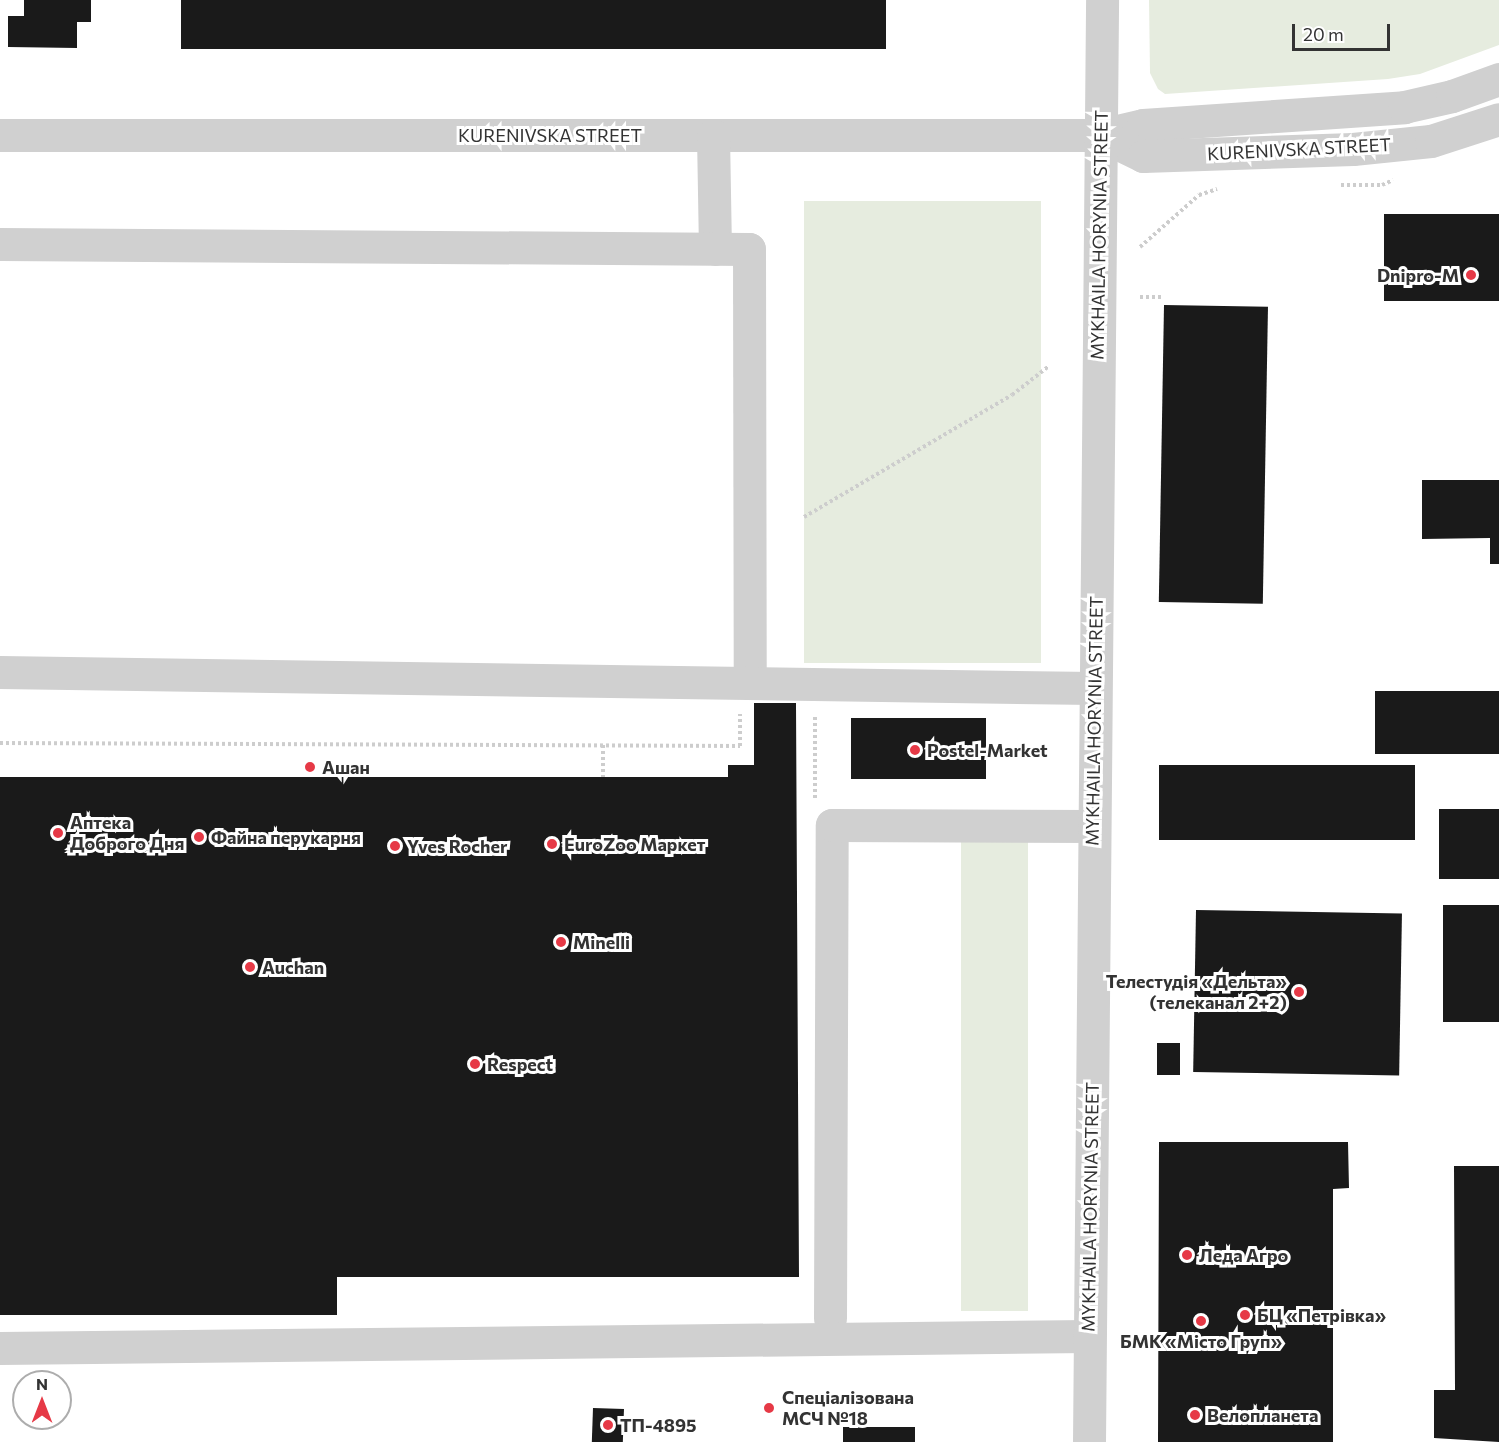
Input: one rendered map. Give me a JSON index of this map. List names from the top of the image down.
{
  "streets": {
    "street": ["KURENIVSKA STREET", "MYKHAILA HORYNIA STREET"]
  },
  "crossings": [
    ["KURENIVSKA STREET", "MYKHAILA HORYNIA STREET"]
  ],
  "places": [
    "Dnipro-M",
    "Postel-Market",
    "Ашан",
    "Аптека Доброго Дня",
    "Файна перукарня",
    "EuroZoo Маркет",
    "Yves Rocher",
    "Minelli",
    "Auchan",
    "Телестудія «Дельта» (телеканал 2+2)",
    "Respect",
    "Леда Агро",
    "БЦ «Петрівка»",
    "БМК «Місто Груп»",
    "Спеціалізована МСЧ №18",
    "Велопланета",
    "ТП-4895"
  ],
  "scale_bar": "20 m",
  "north": "top"
}
